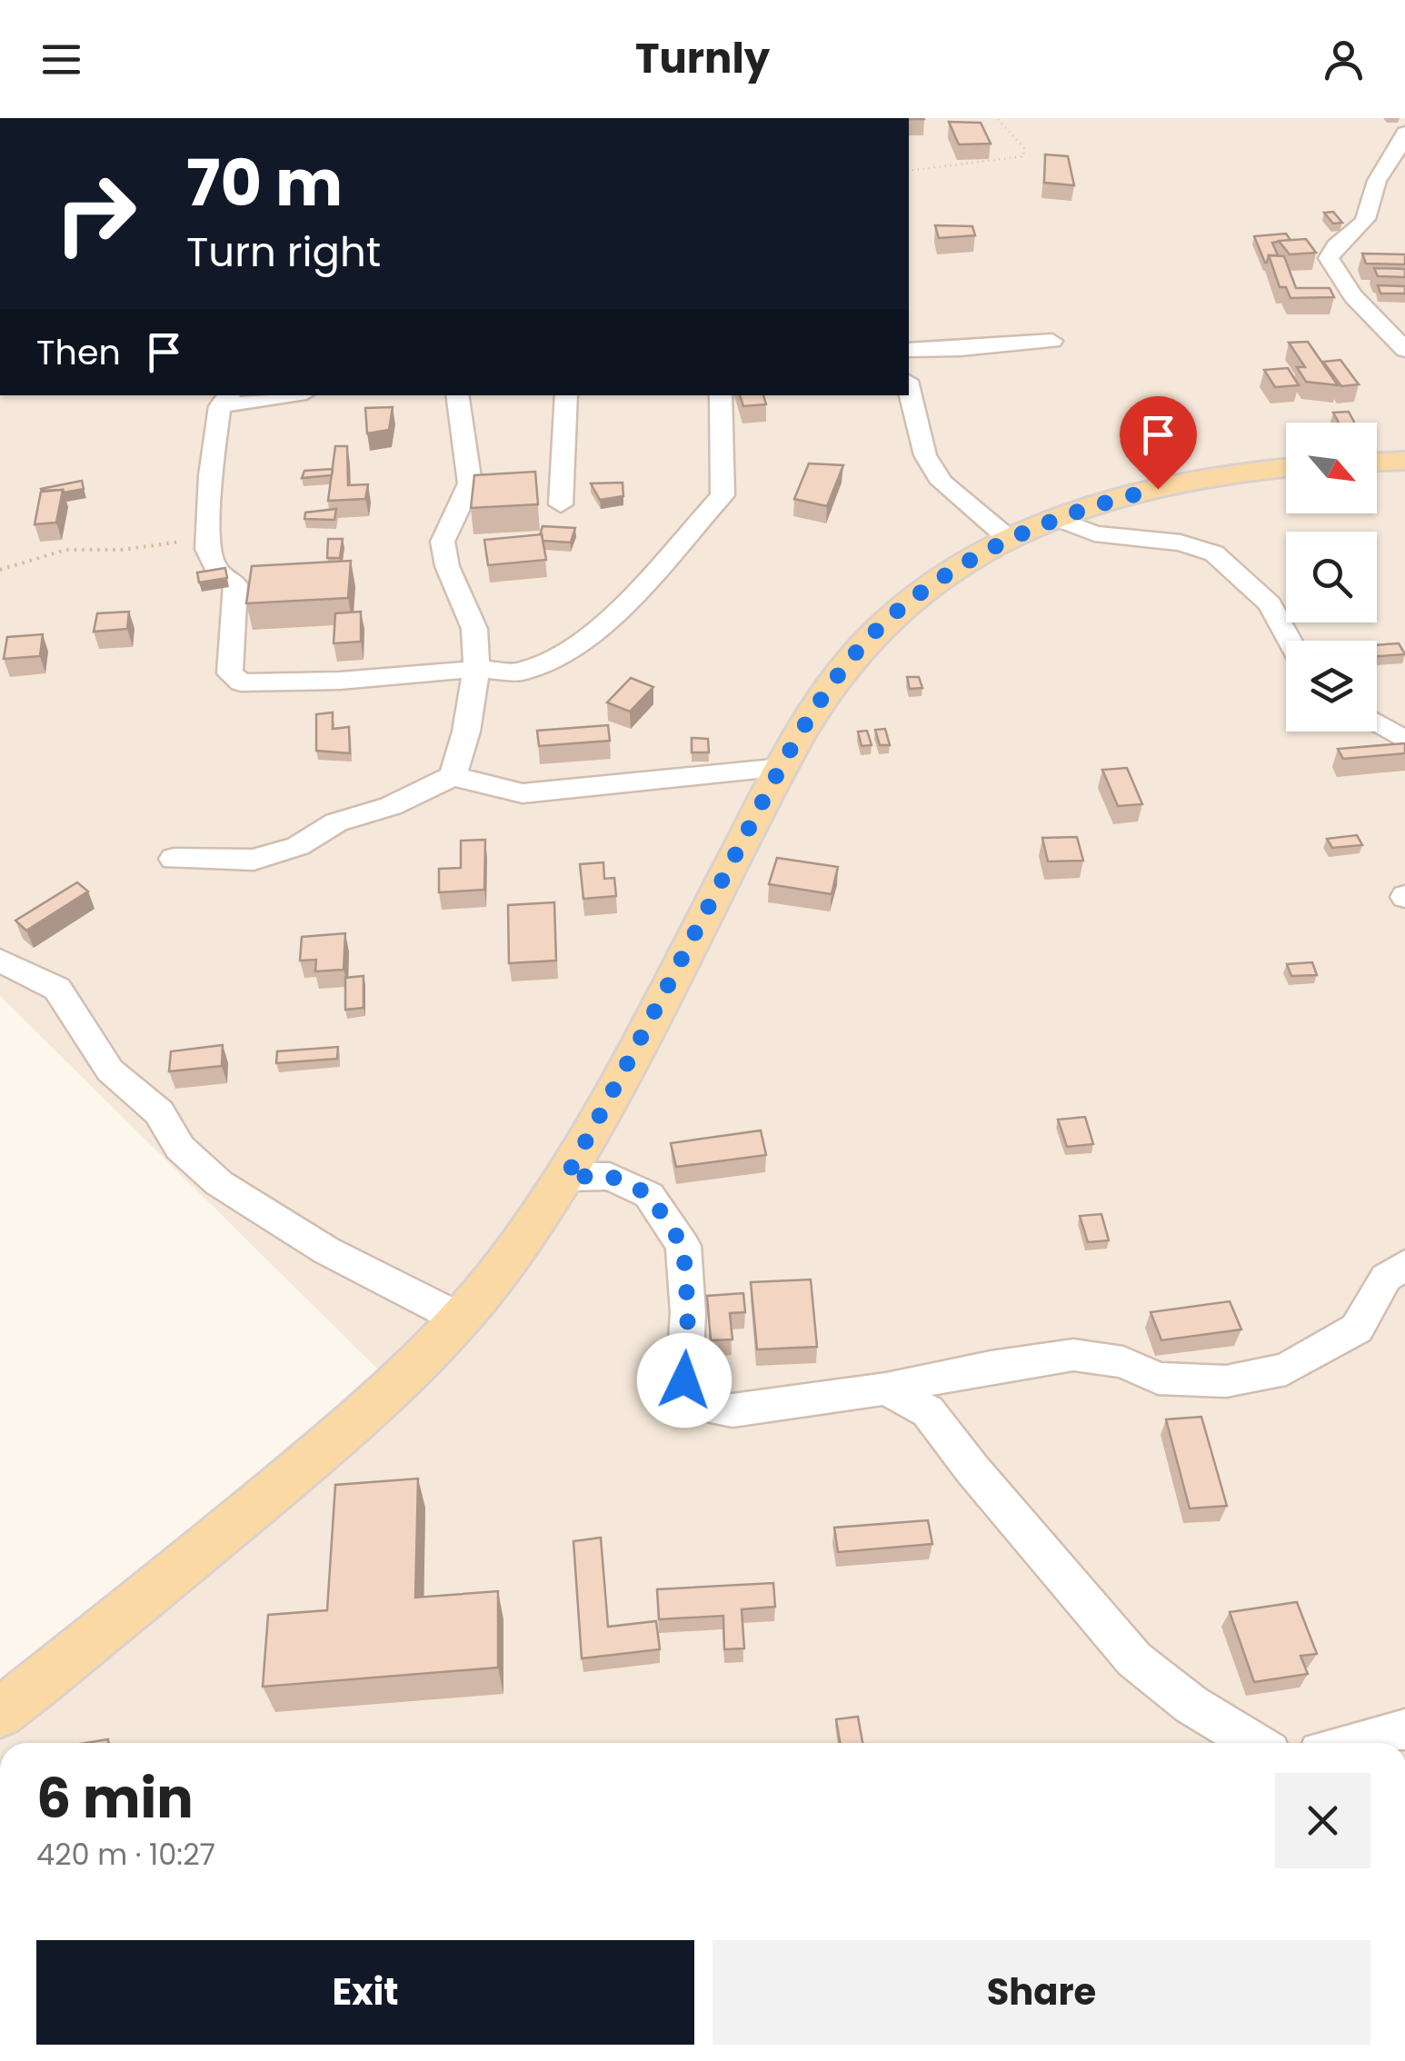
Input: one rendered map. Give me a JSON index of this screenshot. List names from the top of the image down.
{
  "north": "bottom right",
  "page": {
    "header": "Turnly",
    "turn": ["70 m", "Turn right"],
    "then": "Then",
    "heading": ["6 min", "420 m · 10:27"],
    "buttons": ["Exit", "Share"]
  }
}
